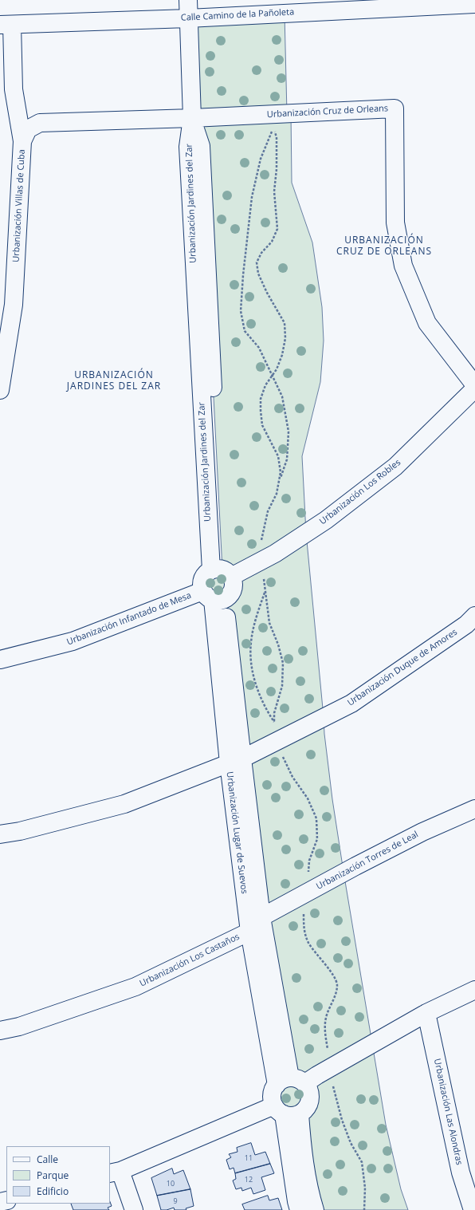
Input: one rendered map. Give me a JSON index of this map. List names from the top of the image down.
{
  "streets": {
    "street": [
      "Calle Camino de la Pañoleta",
      "Urbanización Cruz de Orleans",
      "Urbanización Jardines del Zar",
      "Urbanización Villas de Cuba",
      "Urbanización Los Robles",
      "Urbanización Infantado de Mesa",
      "Urbanización Duque de Amores",
      "Urbanización Lugar de Suevos",
      "Urbanización Torres de Leal",
      "Urbanización Los Castaños",
      "Urbanización Las Alondras"
    ]
  },
  "crossings": [
    ["Calle Camino de la Pañoleta", "Urbanización Jardines del Zar"],
    ["Urbanización Cruz de Orleans", "Urbanización Jardines del Zar"],
    ["Urbanización Cruz de Orleans", "Urbanización Villas de Cuba"],
    ["Urbanización Jardines del Zar", "Urbanización Villas de Cuba"],
    ["Urbanización Jardines del Zar", "Urbanización Los Robles"],
    ["Urbanización Jardines del Zar", "Urbanización Infantado de Mesa"],
    ["Urbanización Los Robles", "Urbanización Infantado de Mesa"],
    ["Urbanización Duque de Amores", "Urbanización Lugar de Suevos"],
    ["Urbanización Lugar de Suevos", "Urbanización Torres de Leal"],
    ["Urbanización Lugar de Suevos", "Urbanización Los Castaños"]
  ],
  "districts": ["URBANIZACIÓN CRUZ DE ORLEANS", "URBANIZACIÓN JARDINES DEL ZAR"],
  "house_numbers": [
    "11",
    "12",
    "10",
    "9"
  ],
  "legend": ["Calle", "Parque", "Edificio"]
}
